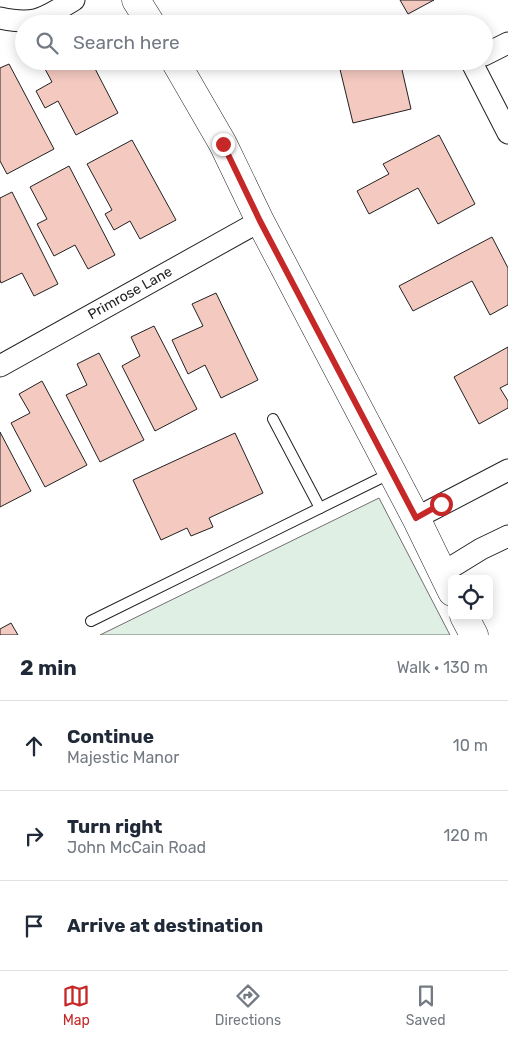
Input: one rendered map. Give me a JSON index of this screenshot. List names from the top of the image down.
{
  "streets": {
    "street": ["Primrose Lane"]
  },
  "page": {
    "search": "Search here",
    "heading": ["2 min", "Walk · 130 m"],
    "list": [
      ["Continue", "Majestic Manor", "10 m"],
      ["Turn right", "John McCain Road", "120 m"],
      "Arrive at destination"
    ],
    "nav": ["Map", "Directions", "Saved"]
  }
}
